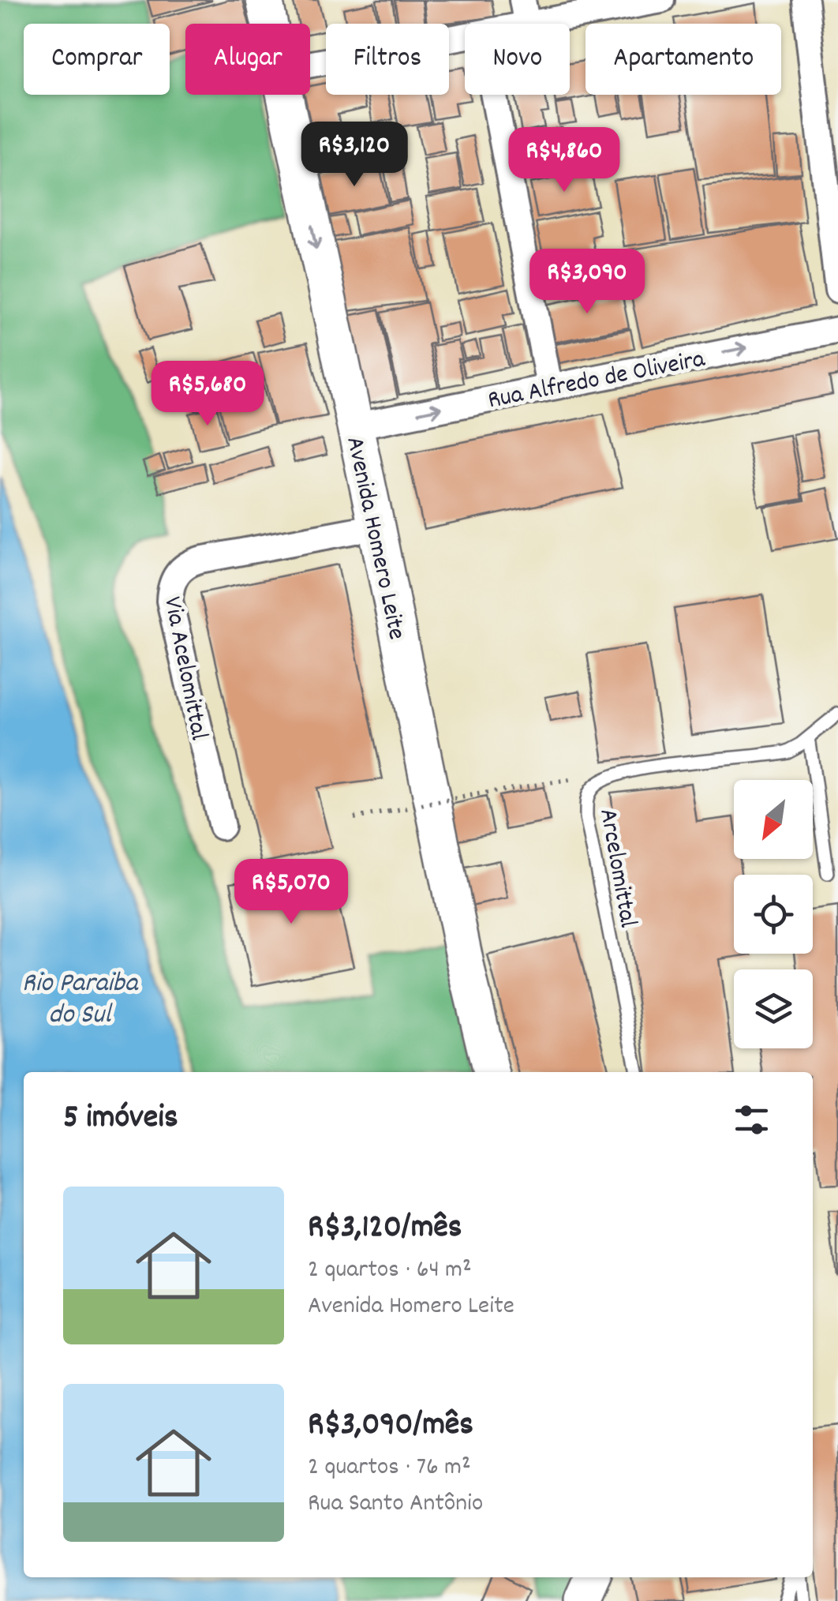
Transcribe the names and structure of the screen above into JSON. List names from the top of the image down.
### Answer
{
  "streets": {
    "street": ["Rua Alfredo de Oliveira", "Avenida Homero Leite", "Via Acelomittal"],
    "lane": ["Arcelomittal"]
  },
  "crossings": [
    ["Rua Alfredo de Oliveira", "Avenida Homero Leite"],
    ["Avenida Homero Leite", "Via Acelomittal"]
  ],
  "one_way": ["Rua Alfredo de Oliveira"],
  "water": ["Rio Paraiba do Sul"],
  "north": "bottom left",
  "page": {
    "chip": [
      "Comprar",
      "Alugar",
      "Filtros",
      "Novo",
      "Apartamento"
    ],
    "price": [
      "R$3,120",
      "R$4,860",
      "R$3,090",
      "R$5,680",
      "R$5,070"
    ],
    "heading": "5 imóveis",
    "list": [
      {
        "name": "R$3,120/mês",
        "note": "2 quartos · 64 m² · Avenida Homero Leite"
      },
      {
        "name": "R$3,090/mês",
        "note": "2 quartos · 76 m² · Rua Santo Antônio"
      }
    ]
  }
}
